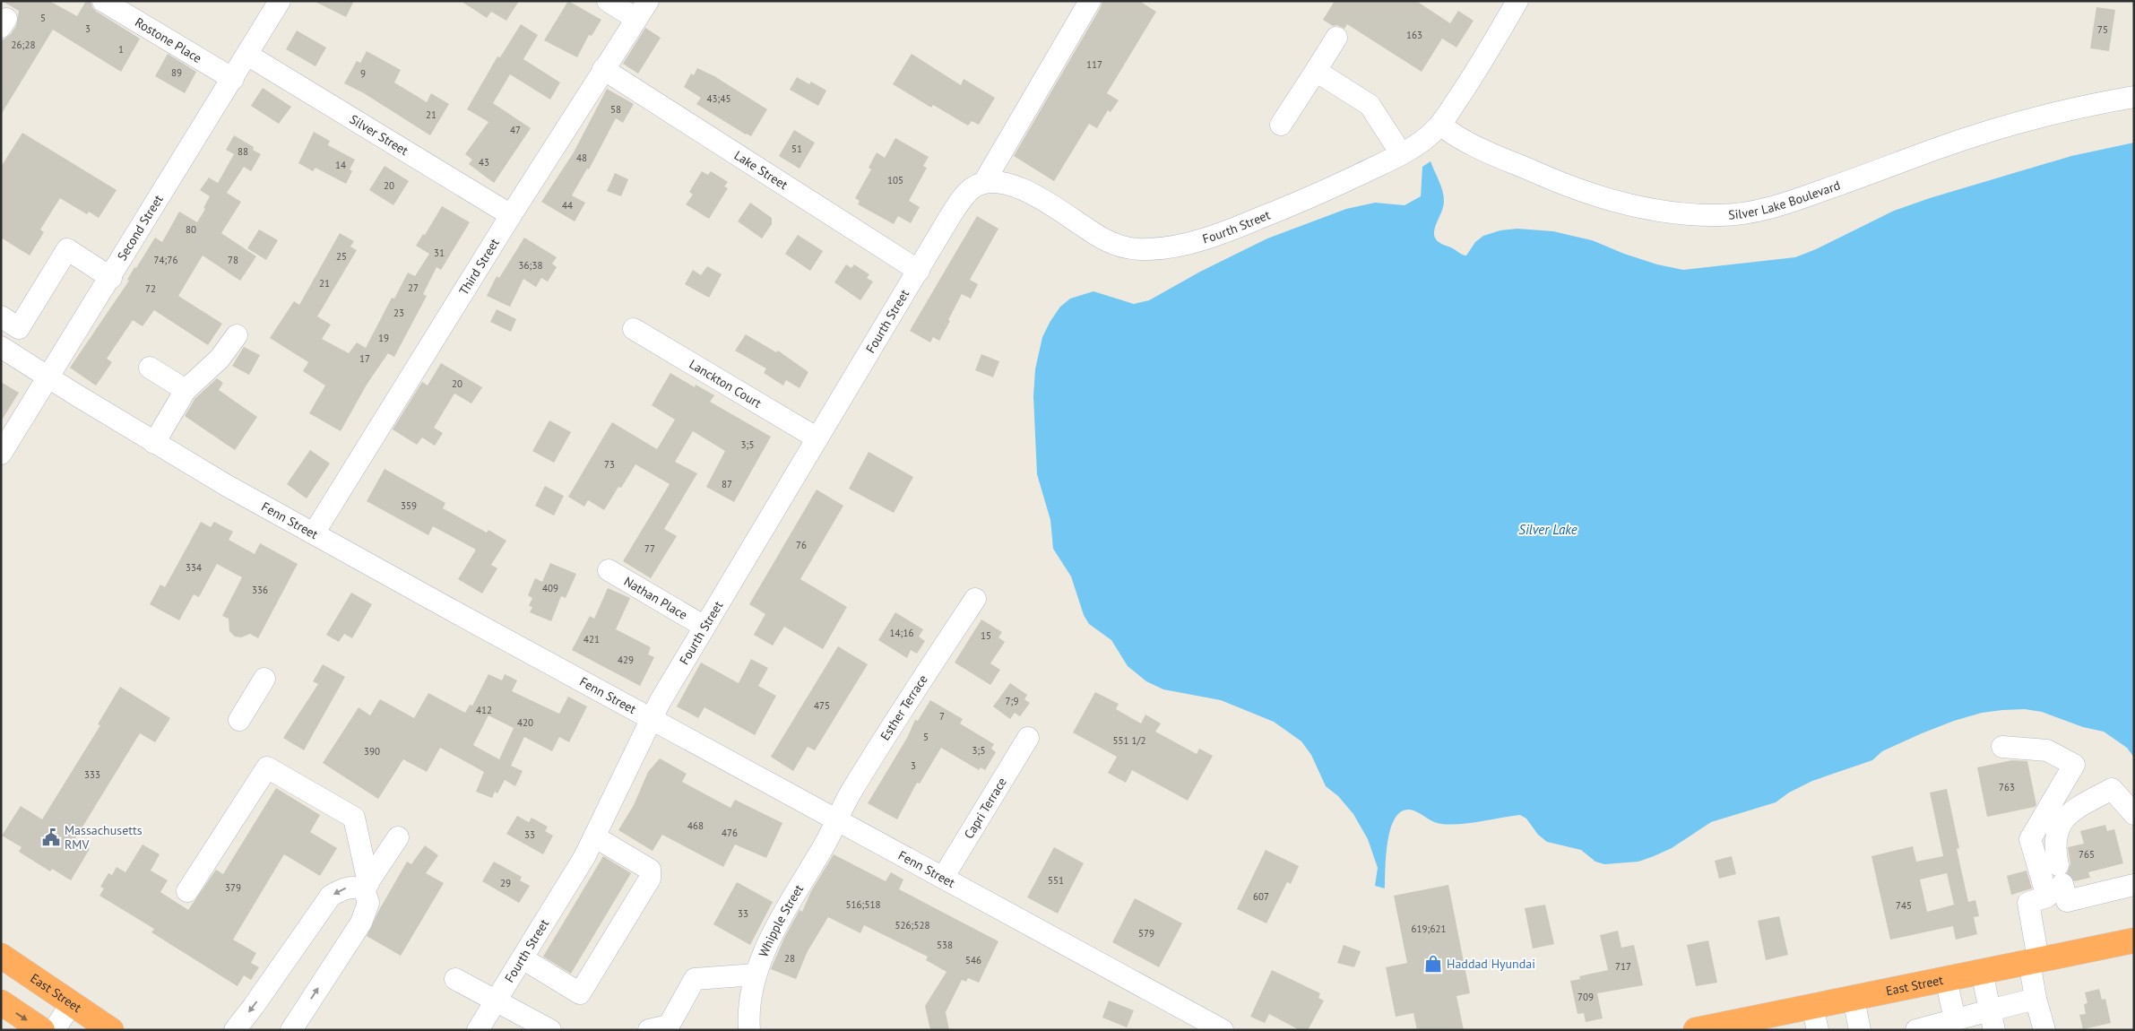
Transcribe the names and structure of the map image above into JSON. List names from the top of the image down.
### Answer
{
  "streets": {
    "highway": ["East Street"],
    "street": [
      "Rostone Place",
      "Silver Street",
      "Lake Street",
      "Silver Lake Boulevard",
      "Fourth Street",
      "Second Street",
      "Third Street",
      "Lanckton Court",
      "Fenn Street",
      "Nathan Place",
      "Esther Terrace",
      "Capri Terrace",
      "Whipple Street"
    ]
  },
  "crossings": [
    ["Rostone Place", "Second Street"],
    ["Silver Street", "Second Street"],
    ["Silver Street", "Third Street"],
    ["Lake Street", "Fourth Street"],
    ["Lake Street", "Third Street"],
    ["Silver Lake Boulevard", "Fourth Street"],
    ["Fourth Street", "Lanckton Court"],
    ["Fourth Street", "Fenn Street"],
    ["Fourth Street", "Nathan Place"],
    ["Second Street", "Fenn Street"],
    ["Third Street", "Fenn Street"],
    ["Fenn Street", "Esther Terrace"],
    ["Fenn Street", "Capri Terrace"],
    ["Fenn Street", "Whipple Street"],
    ["Esther Terrace", "Whipple Street"]
  ],
  "water": ["Silver Lake"],
  "places": {
    "public building": ["Massachusetts RMV"],
    "shop": ["Haddad Hyundai"]
  },
  "house_numbers": [
    "5",
    "3",
    "75",
    "163",
    "26;28",
    "1",
    "117",
    "89",
    "9",
    "43;45",
    "58",
    "21",
    "47",
    "51",
    "88",
    "48",
    "43",
    "14",
    "105",
    "20",
    "44",
    "80",
    "31",
    "25",
    "74;76",
    "78",
    "36;38",
    "21",
    "27",
    "72",
    "23",
    "19",
    "17",
    "20",
    "3;5",
    "73",
    "87",
    "359",
    "76",
    "77",
    "334",
    "409",
    "336",
    "14;16",
    "15",
    "421",
    "429",
    "7;9",
    "475",
    "412",
    "7",
    "420",
    "5",
    "551 1/2",
    "3;5",
    "390",
    "3",
    "333",
    "763",
    "468",
    "476",
    "33",
    "765",
    "551",
    "29",
    "379",
    "607",
    "516;518",
    "745",
    "33",
    "526;528",
    "619;621",
    "579",
    "538",
    "28",
    "546",
    "717",
    "709"
  ]
}
